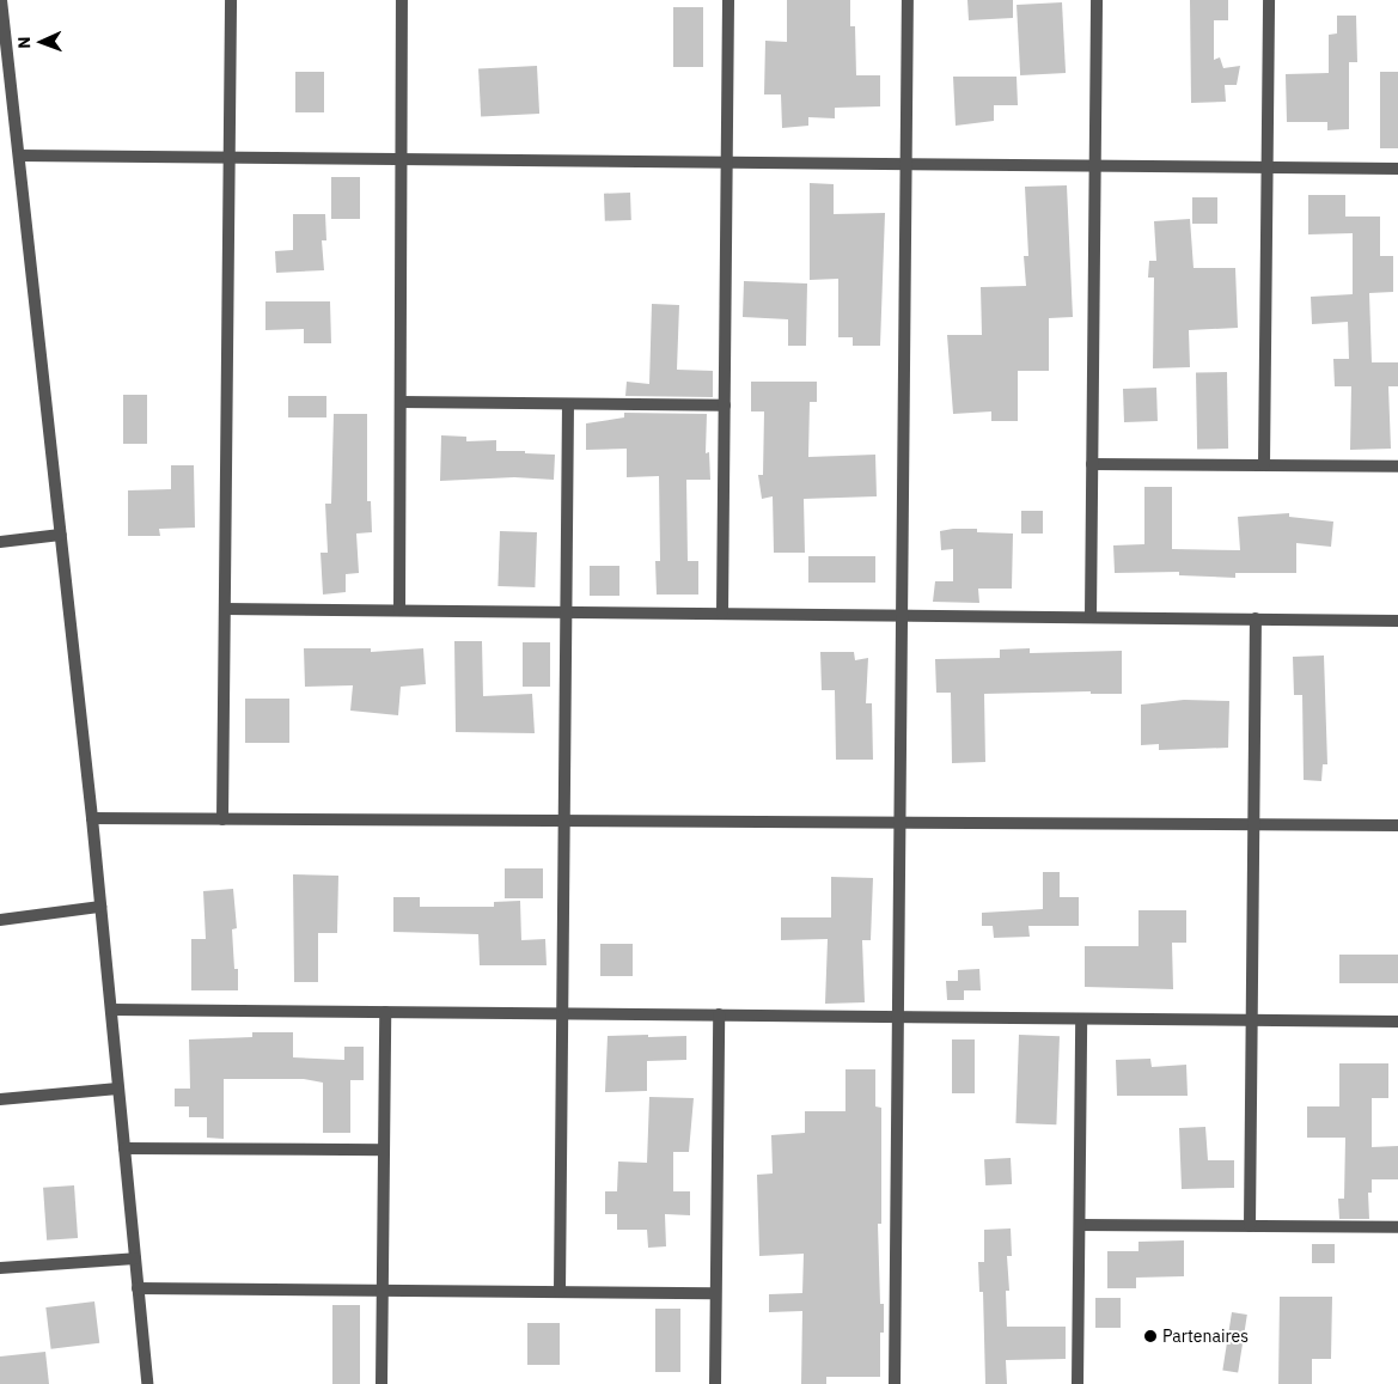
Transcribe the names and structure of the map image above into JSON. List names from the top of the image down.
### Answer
{
  "places": ["Partenaires"],
  "north": "left"
}
